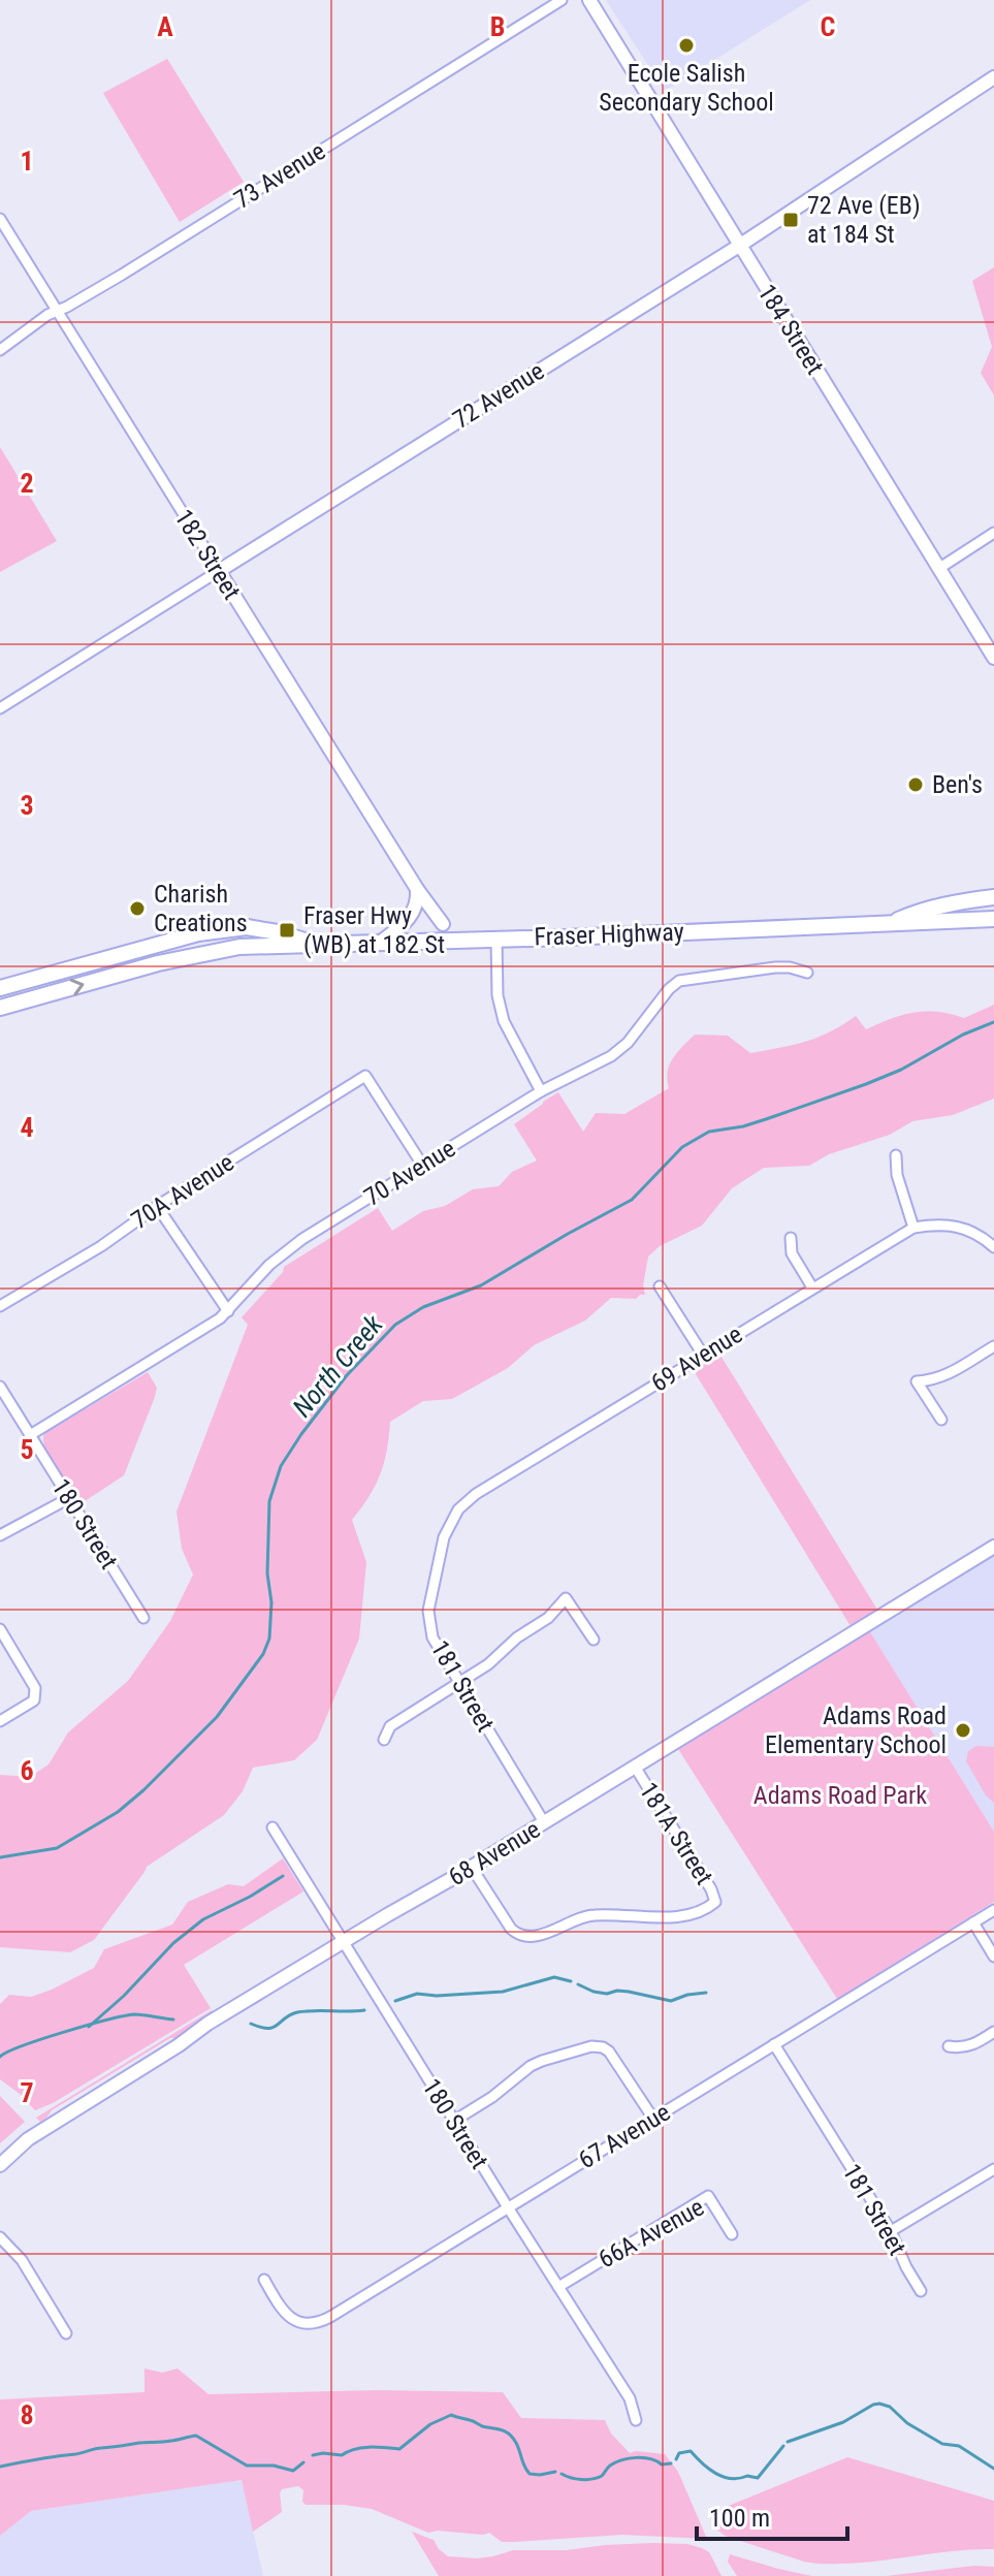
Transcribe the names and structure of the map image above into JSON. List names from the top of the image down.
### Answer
{
  "streets": {
    "main road": ["Fraser Highway"],
    "street": [
      "73 Avenue",
      "184 Street",
      "72 Avenue",
      "182 Street",
      "70 Avenue",
      "70A Avenue",
      "69 Avenue",
      "180 Street",
      "181 Street",
      "181A Street",
      "68 Avenue",
      "67 Avenue",
      "66A Avenue"
    ]
  },
  "crossings": [
    ["73 Avenue", "182 Street"],
    ["184 Street", "72 Avenue"],
    ["72 Avenue", "182 Street"],
    ["70 Avenue", "70A Avenue"],
    ["70 Avenue", "180 Street"],
    ["69 Avenue", "181 Street"],
    ["180 Street", "68 Avenue"],
    ["180 Street", "67 Avenue"],
    ["180 Street", "66A Avenue"],
    ["181 Street", "68 Avenue"],
    ["181 Street", "67 Avenue"],
    ["181A Street", "68 Avenue"]
  ],
  "water": ["North Creek"],
  "parks": ["Adams Road Park"],
  "places": {
    "other": [
      "Ecole Salish Secondary School",
      "Ben's",
      "Charish Creations",
      "Adams Road Elementary School"
    ],
    "transit": ["72 Ave (EB) at 184 St", "Fraser Hwy (WB) at 182 St"]
  },
  "scale_bar": "100 m",
  "grid": {
    "columns": ["A", "B", "C"],
    "rows": [
      "1",
      "2",
      "3",
      "4",
      "5",
      "6",
      "7",
      "8"
    ]
  }
}
